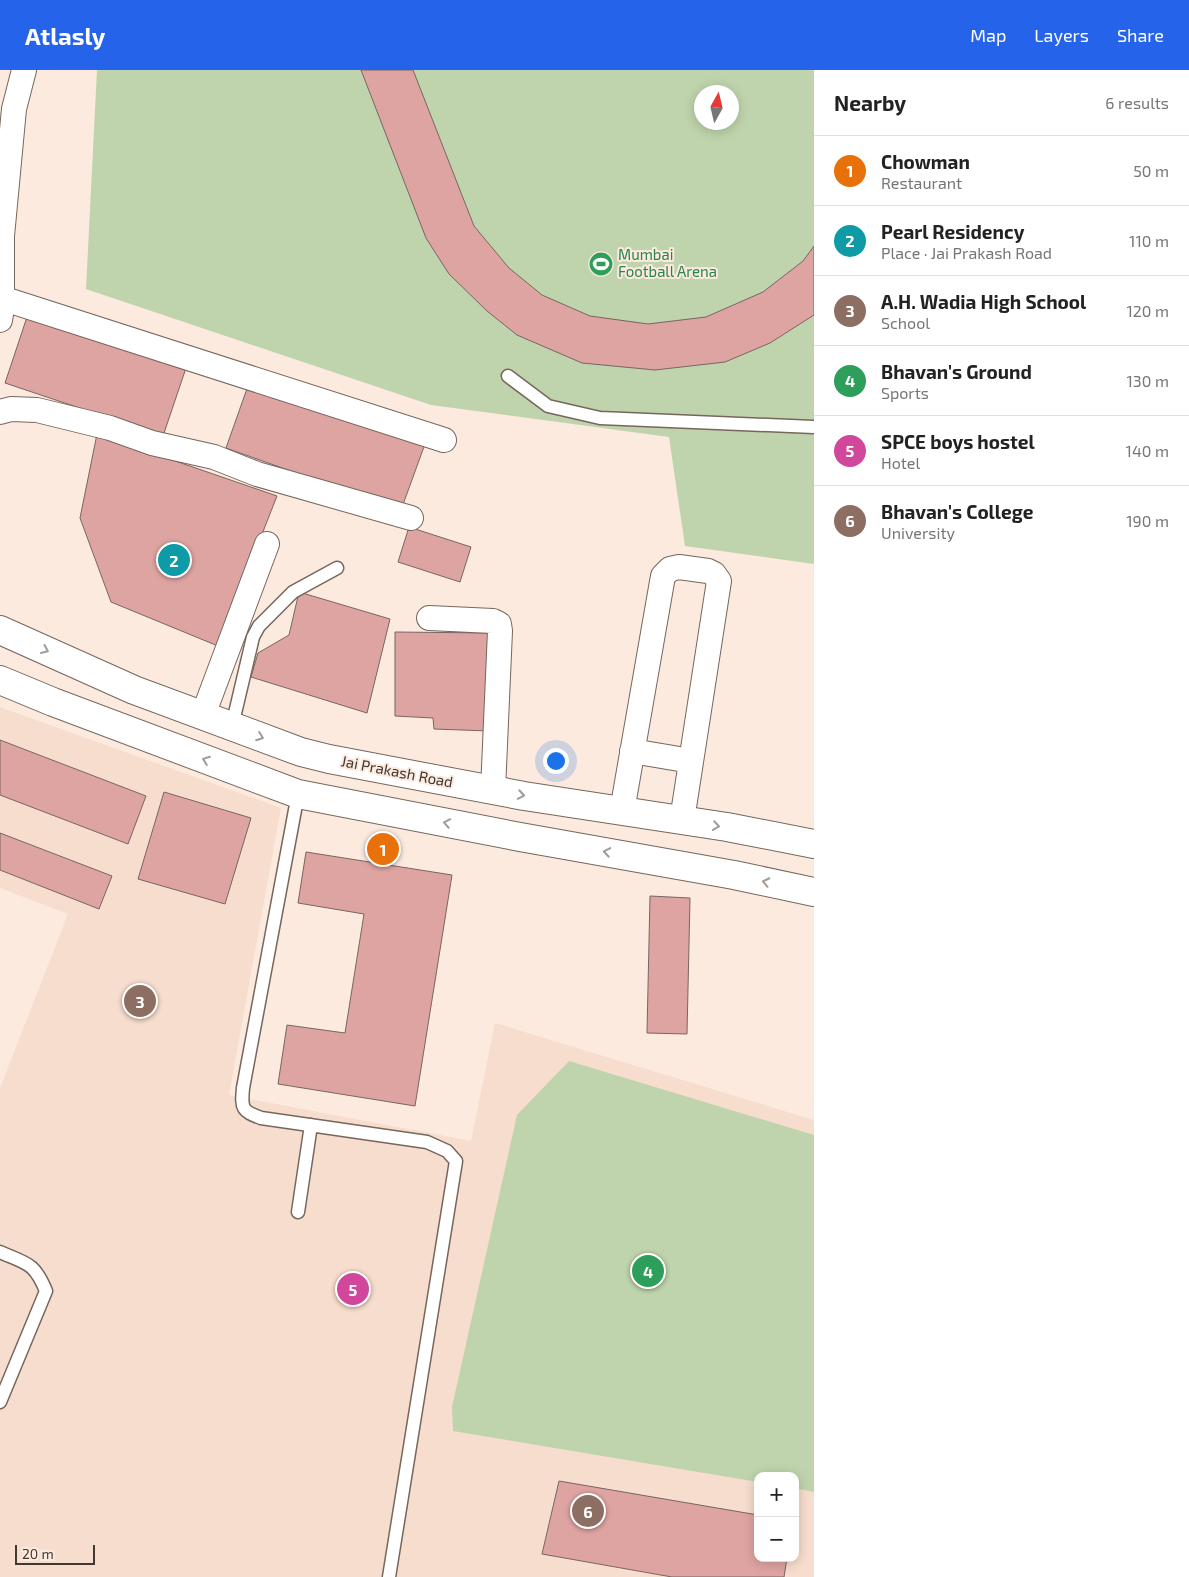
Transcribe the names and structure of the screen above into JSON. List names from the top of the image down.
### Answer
{
  "streets": {
    "main road": ["Jai Prakash Road"]
  },
  "places": {
    "sports": ["Mumbai Football Arena"]
  },
  "scale_bar": "20 m",
  "north": "top",
  "page": {
    "header": "Atlasly",
    "nav": ["Map", "Layers", "Share"],
    "heading": ["Nearby", "6 results"],
    "list": [
      {
        "mark": "1",
        "name": "Chowman",
        "note": "Restaurant",
        "value": "50 m"
      },
      {
        "mark": "2",
        "name": "Pearl Residency",
        "note": "Place · Jai Prakash Road",
        "value": "110 m"
      },
      {
        "mark": "3",
        "name": "A.H. Wadia High School",
        "note": "School",
        "value": "120 m"
      },
      {
        "mark": "4",
        "name": "Bhavan's Ground",
        "note": "Sports",
        "value": "130 m"
      },
      {
        "mark": "5",
        "name": "SPCE boys hostel",
        "note": "Hotel",
        "value": "140 m"
      },
      {
        "mark": "6",
        "name": "Bhavan's College",
        "note": "University",
        "value": "190 m"
      }
    ],
    "pins": [
      "2",
      "1",
      "3",
      "4",
      "5",
      "6"
    ],
    "map_buttons": ["+", "−"],
    "scale": "20 m"
  }
}
